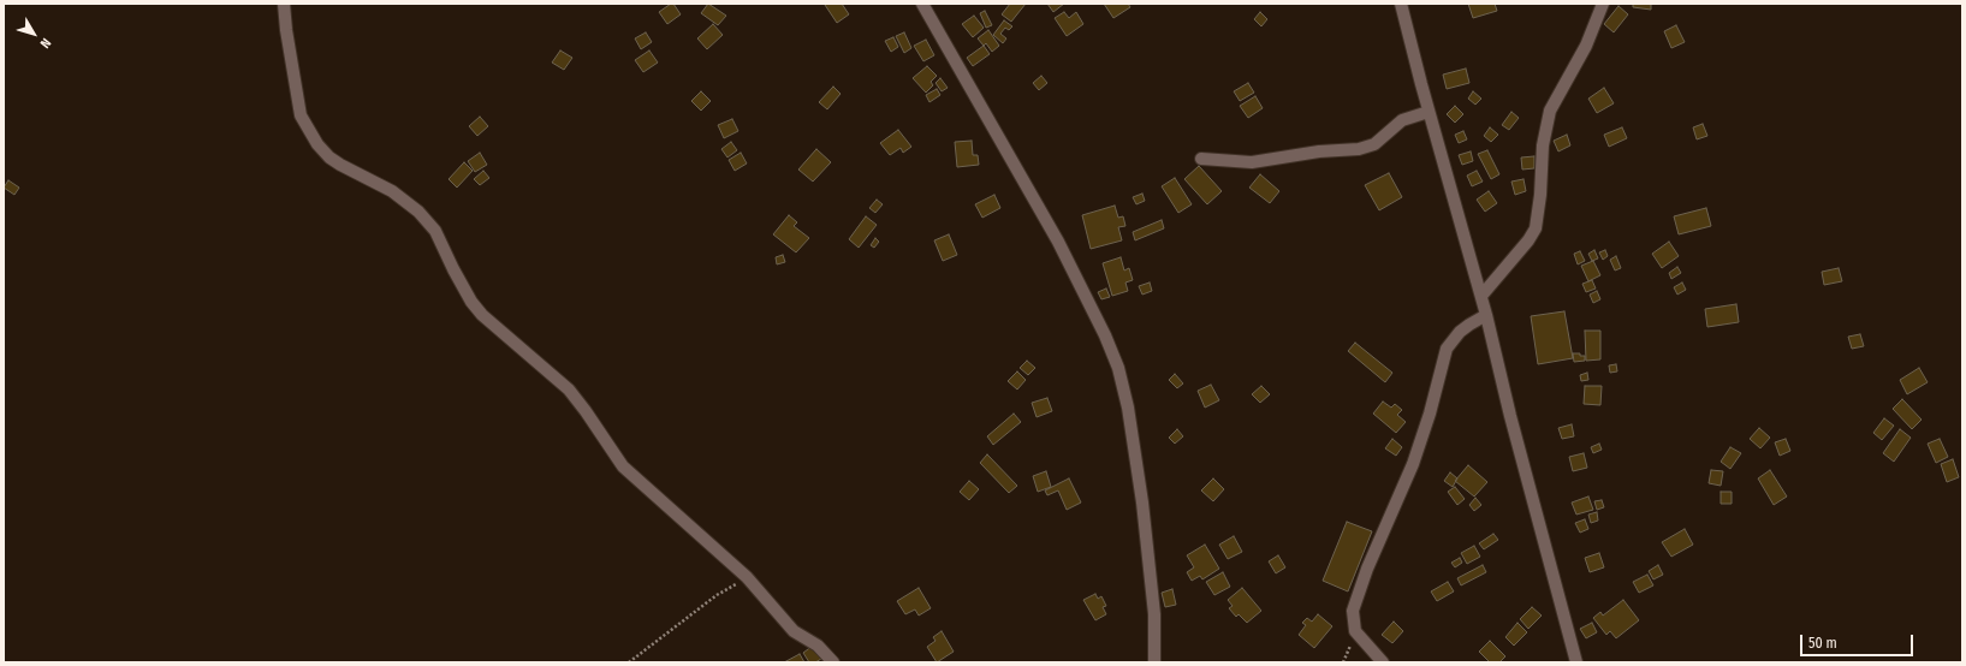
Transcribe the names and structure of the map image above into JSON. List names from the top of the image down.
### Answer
{
  "scale_bar": "50 m",
  "north": "bottom right"
}
